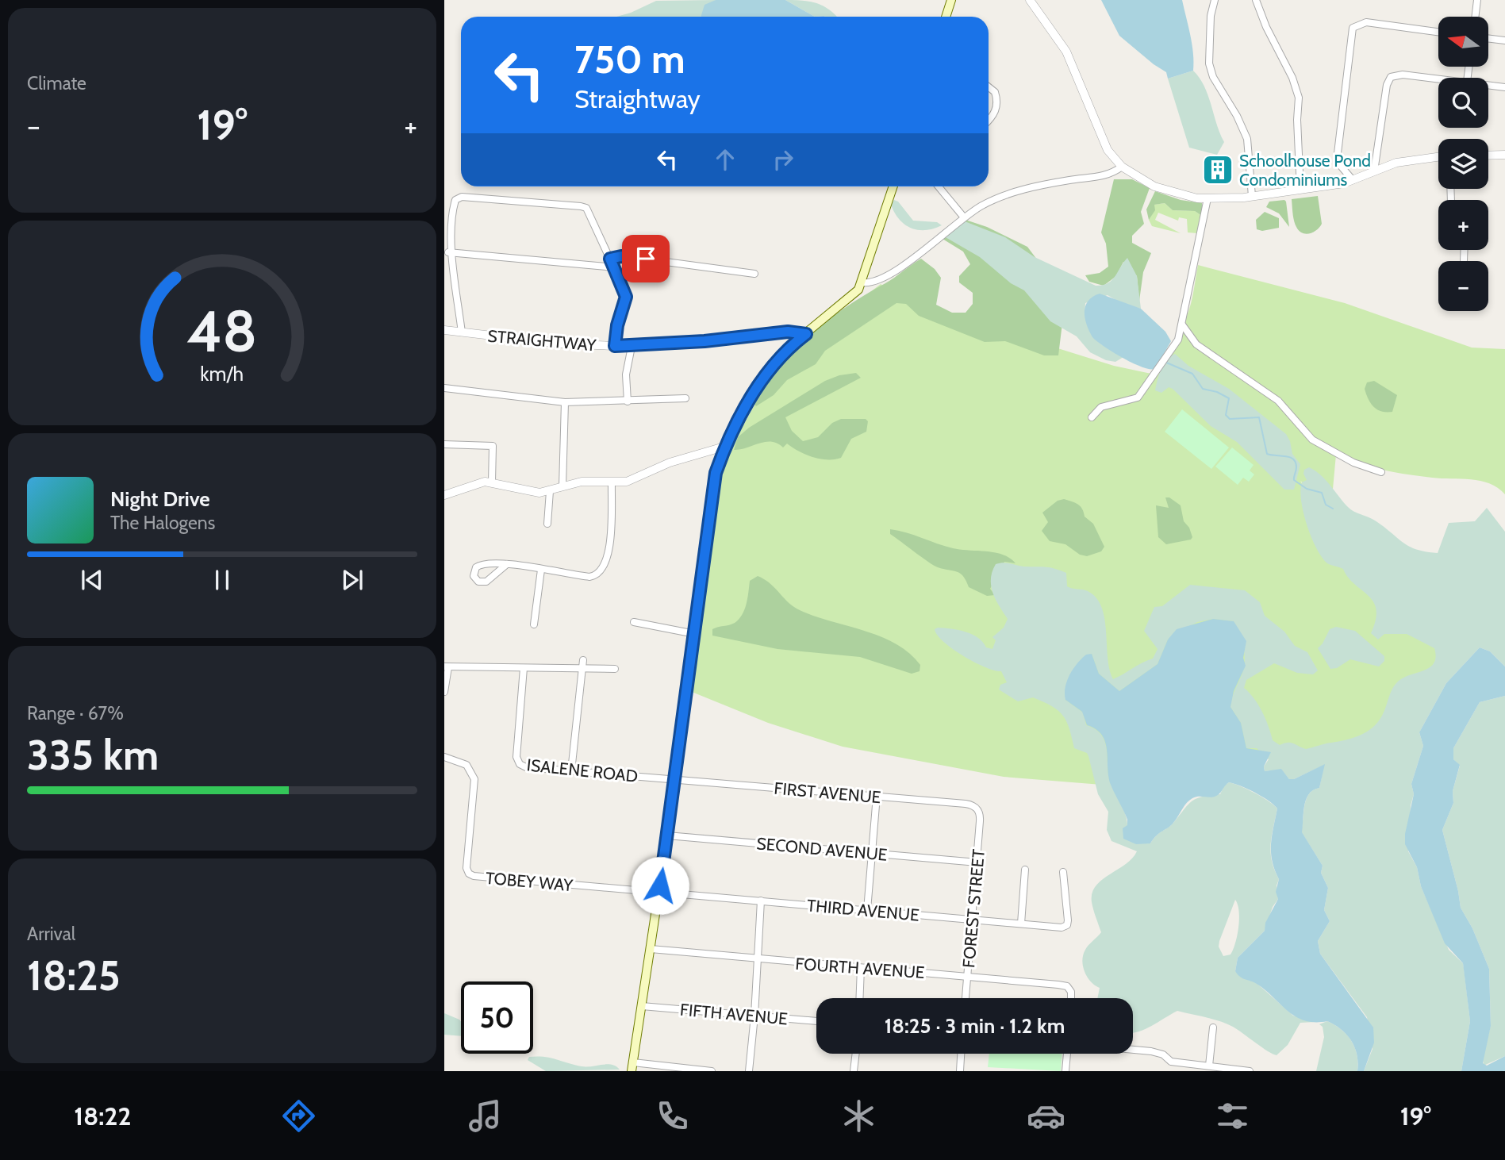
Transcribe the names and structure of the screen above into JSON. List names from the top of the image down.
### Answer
{
  "streets": {
    "street": [
      "STRAIGHTWAY",
      "ISALENE ROAD",
      "FIRST AVENUE",
      "SECOND AVENUE",
      "TOBEY WAY",
      "FOREST STREET",
      "THIRD AVENUE",
      "FOURTH AVENUE",
      "FIFTH AVENUE"
    ]
  },
  "crossings": [
    ["ISALENE ROAD", "FIRST AVENUE"],
    ["FIRST AVENUE", "FOREST STREET"],
    ["SECOND AVENUE", "FOREST STREET"],
    ["TOBEY WAY", "THIRD AVENUE"],
    ["FOREST STREET", "THIRD AVENUE"],
    ["FOREST STREET", "FOURTH AVENUE"]
  ],
  "places": {
    "building": ["Schoolhouse Pond Condominiums"]
  },
  "north": "left",
  "page": {
    "tile": [
      "Climate",
      ["Range · 67%", "335 km"],
      ["Arrival", "18:25"]
    ],
    "map_buttons": ["+", "−"],
    "turn": ["750 m", "Straightway"],
    "heat": ["−", "19°", "+"],
    "song": ["Night Drive", "The Halogens"],
    "limit": "50",
    "trip": "18:25 · 3 min · 1.2 km",
    "tabs": ["18:22", "19°"],
    "gauge": ["48", "km/h"]
  }
}
